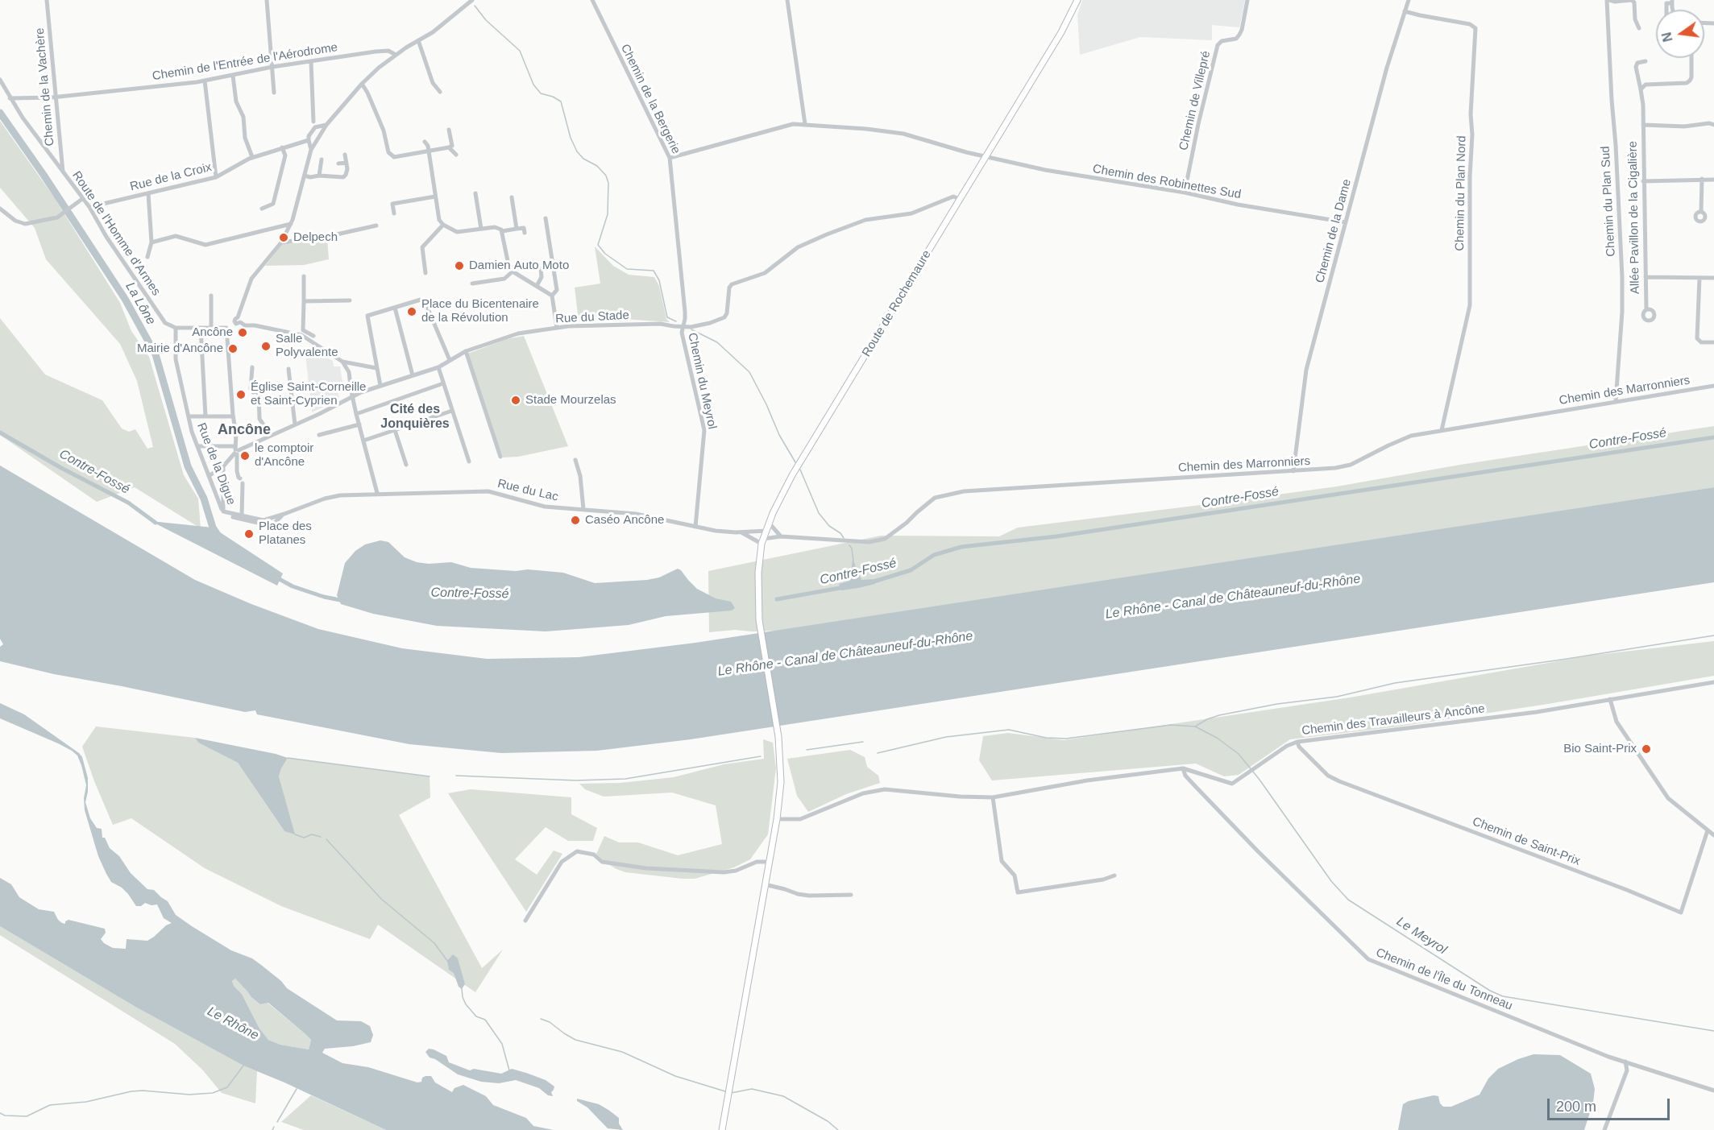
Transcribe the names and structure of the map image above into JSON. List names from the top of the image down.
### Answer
{
  "streets": {
    "main road": ["Route de Rochemaure"],
    "street": [
      "Chemin de l'Entrée de l'Aérodrome",
      "Chemin de la Vachère",
      "Chemin de la Bergerie",
      "Chemin de Villepré",
      "Rue de la Croix",
      "Chemin des Robinettes Sud",
      "Chemin du Plan Nord",
      "Chemin du Plan Sud",
      "Allée Pavillon de la Cigalière",
      "Chemin de la Dame",
      "Route de l'Homme d'Armes",
      "Rue du Stade",
      "Chemin du Meyrol",
      "Chemin des Marronniers",
      "Rue de la Digue",
      "Rue du Lac",
      "Chemin des Travailleurs à Ancône",
      "Chemin de Saint-Prix",
      "Chemin de l'Île du Tonneau"
    ]
  },
  "crossings": [
    ["Chemin de l'Entrée de l'Aérodrome", "Chemin de la Vachère"],
    ["Chemin de l'Entrée de l'Aérodrome", "Route de l'Homme d'Armes"],
    ["Chemin de la Vachère", "Route de l'Homme d'Armes"],
    ["Chemin de la Bergerie", "Chemin des Robinettes Sud"],
    ["Chemin de la Bergerie", "Rue du Stade"],
    ["Chemin de la Bergerie", "Chemin du Meyrol"],
    ["Chemin de Villepré", "Chemin des Robinettes Sud"],
    ["Rue de la Croix", "Route de l'Homme d'Armes"],
    ["Chemin des Robinettes Sud", "Chemin de la Dame"],
    ["Chemin des Robinettes Sud", "Route de Rochemaure"],
    ["Chemin du Plan Nord", "Chemin de la Dame"],
    ["Chemin du Plan Nord", "Chemin des Marronniers"],
    ["Chemin du Plan Sud", "Chemin des Marronniers"],
    ["Chemin de la Dame", "Chemin des Marronniers"],
    ["Route de l'Homme d'Armes", "Rue de la Digue"],
    ["Route de Rochemaure", "Rue du Stade"],
    ["Route de Rochemaure", "Chemin des Marronniers"],
    ["Route de Rochemaure", "Rue du Lac"],
    ["Route de Rochemaure", "Chemin des Travailleurs à Ancône"],
    ["Rue du Stade", "Chemin du Meyrol"],
    ["Rue du Stade", "Rue de la Digue"],
    ["Chemin du Meyrol", "Rue du Lac"],
    ["Rue de la Digue", "Rue du Lac"],
    ["Chemin des Travailleurs à Ancône", "Chemin de Saint-Prix"],
    ["Chemin des Travailleurs à Ancône", "Chemin de l'Île du Tonneau"]
  ],
  "districts": ["Cité des Jonquières", "Ancône"],
  "water": [
    "La Lône",
    "Contre-Fossé",
    "Le Rhône - Canal de Châteauneuf-du-Rhône",
    "Le Meyrol",
    "Le Rhône"
  ],
  "places": [
    "Delpech",
    "Damien Auto Moto",
    "Place du Bicentenaire de la Révolution",
    "Ancône",
    "Salle Polyvalente",
    "Mairie d'Ancône",
    "Église Saint-Corneille et Saint-Cyprien",
    "Stade Mourzelas",
    "le comptoir d'Ancône",
    "Caséo Ancône",
    "Place des Platanes",
    "Bio Saint-Prix"
  ],
  "scale_bar": "200 m",
  "north": "left"
}
